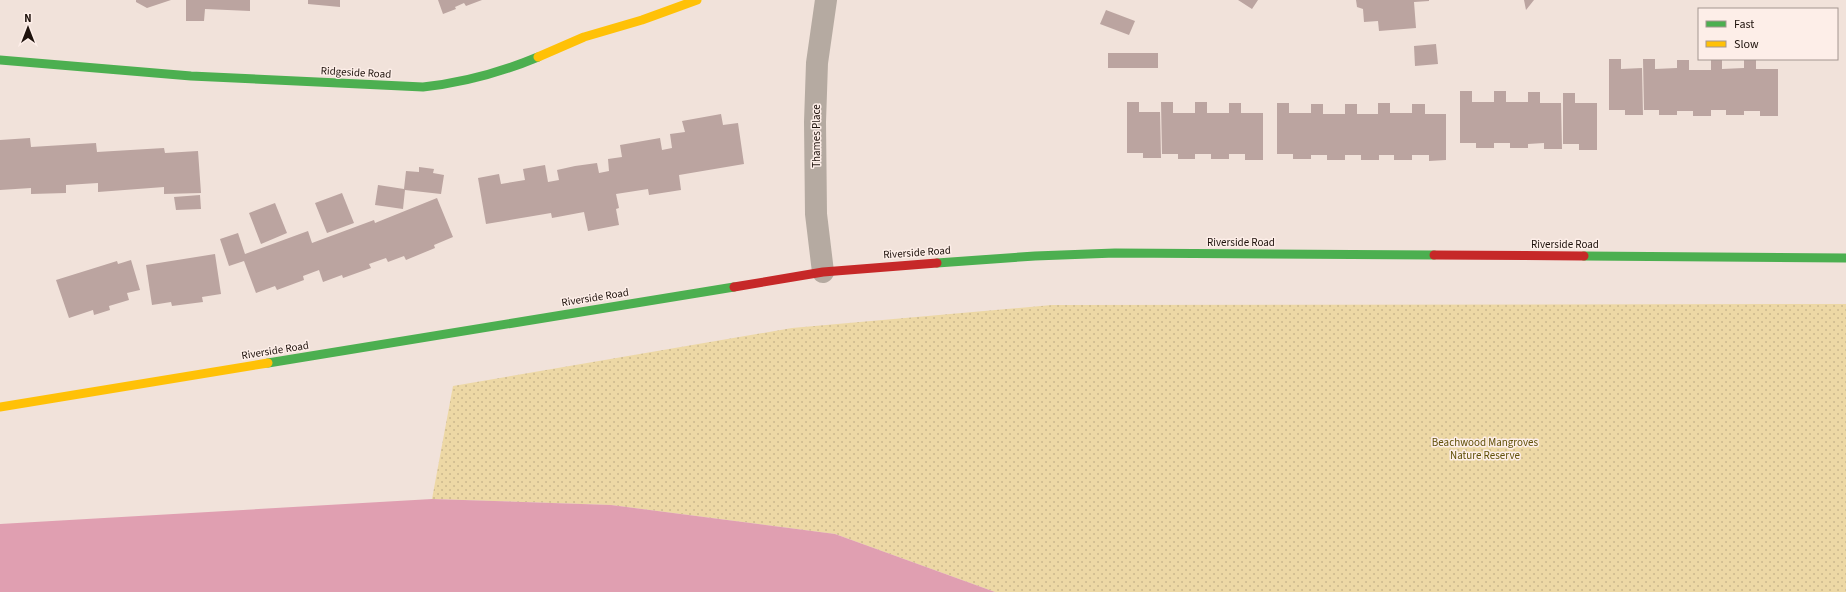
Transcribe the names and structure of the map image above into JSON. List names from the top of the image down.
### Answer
{
  "streets": {
    "main road": ["Ridgeside Road", "Riverside Road"],
    "street": ["Thames Place"]
  },
  "crossings": [
    ["Thames Place", "Riverside Road"]
  ],
  "parks": ["Beachwood Mangroves Nature Reserve"],
  "legend": ["Fast", "Slow"],
  "north": "top"
}
